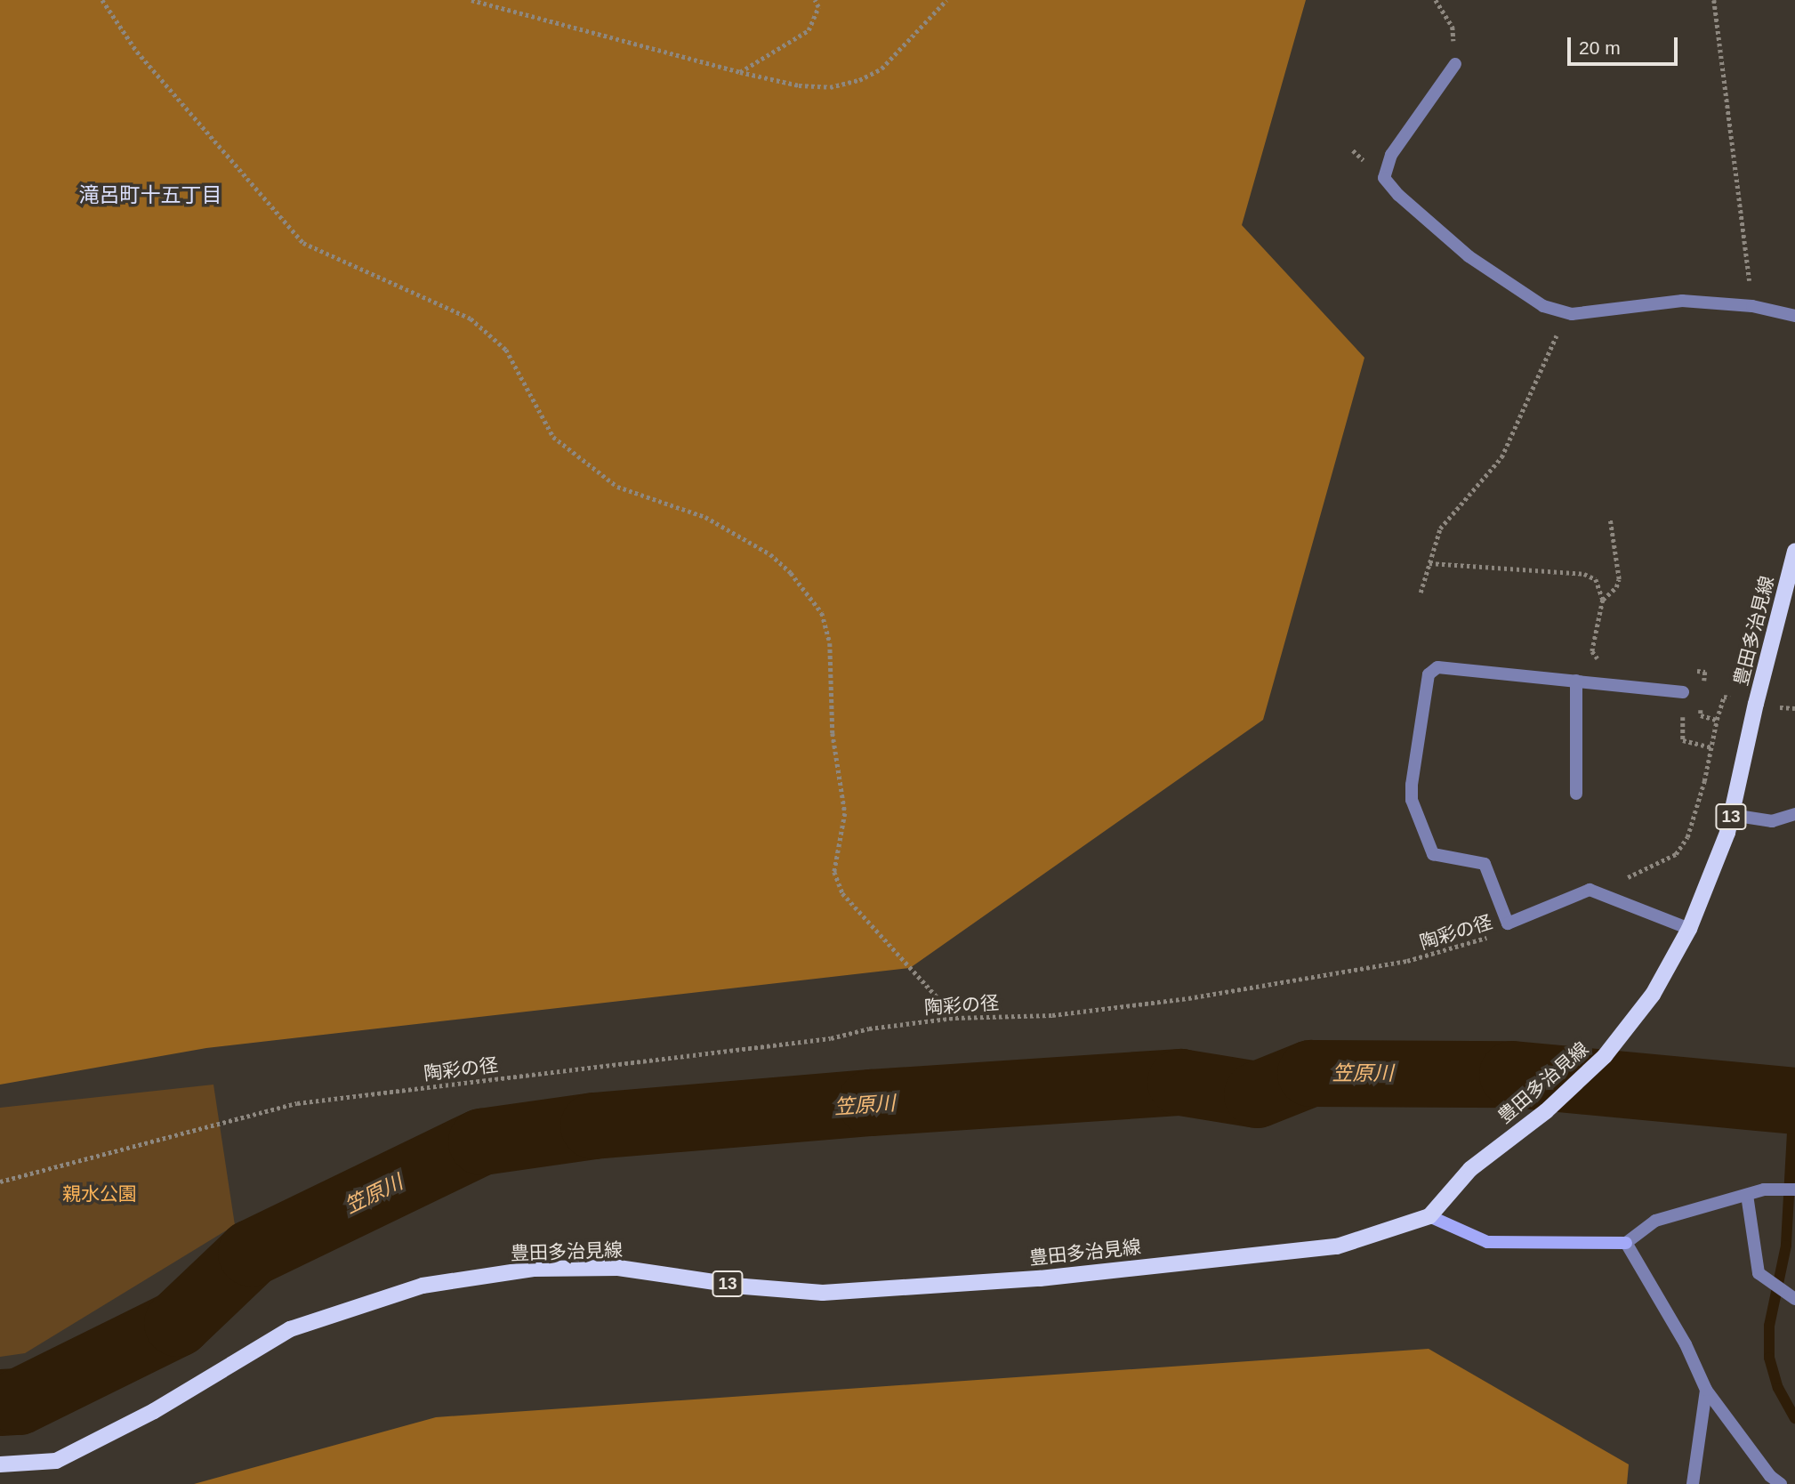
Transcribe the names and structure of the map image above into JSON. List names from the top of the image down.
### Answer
{
  "streets": {
    "main road": ["豊田多治見線", "13"],
    "path": ["陶彩の径"]
  },
  "districts": ["滝呂町十五丁目"],
  "water": ["笠原川"],
  "parks": ["親水公園"],
  "scale_bar": "20 m"
}
